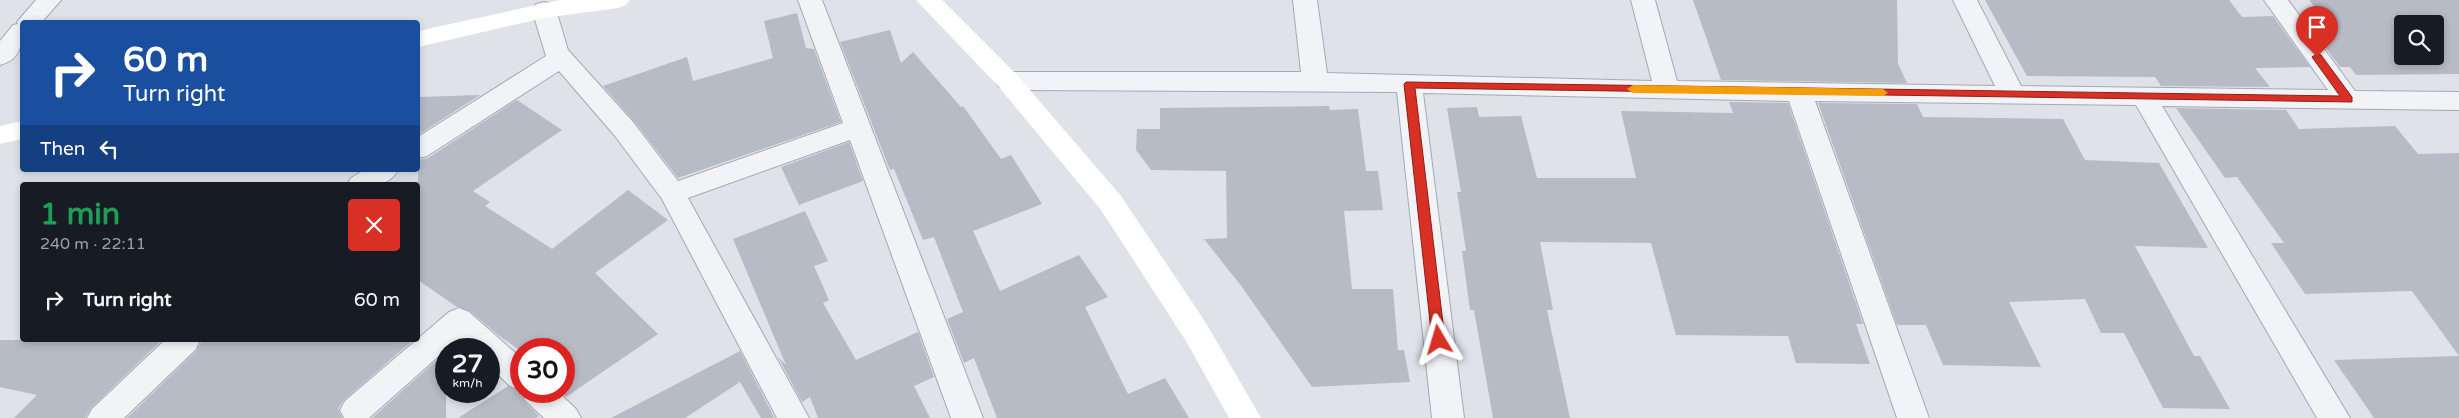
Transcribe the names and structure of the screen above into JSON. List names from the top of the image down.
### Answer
{
  "page": {
    "turn": ["60 m", "Turn right"],
    "then": "Then",
    "heading": ["1 min", "240 m · 22:11"],
    "list": [
      {
        "name": "Turn right",
        "value": "60 m"
      }
    ],
    "speed": "27 km/h",
    "limit": "30"
  }
}
